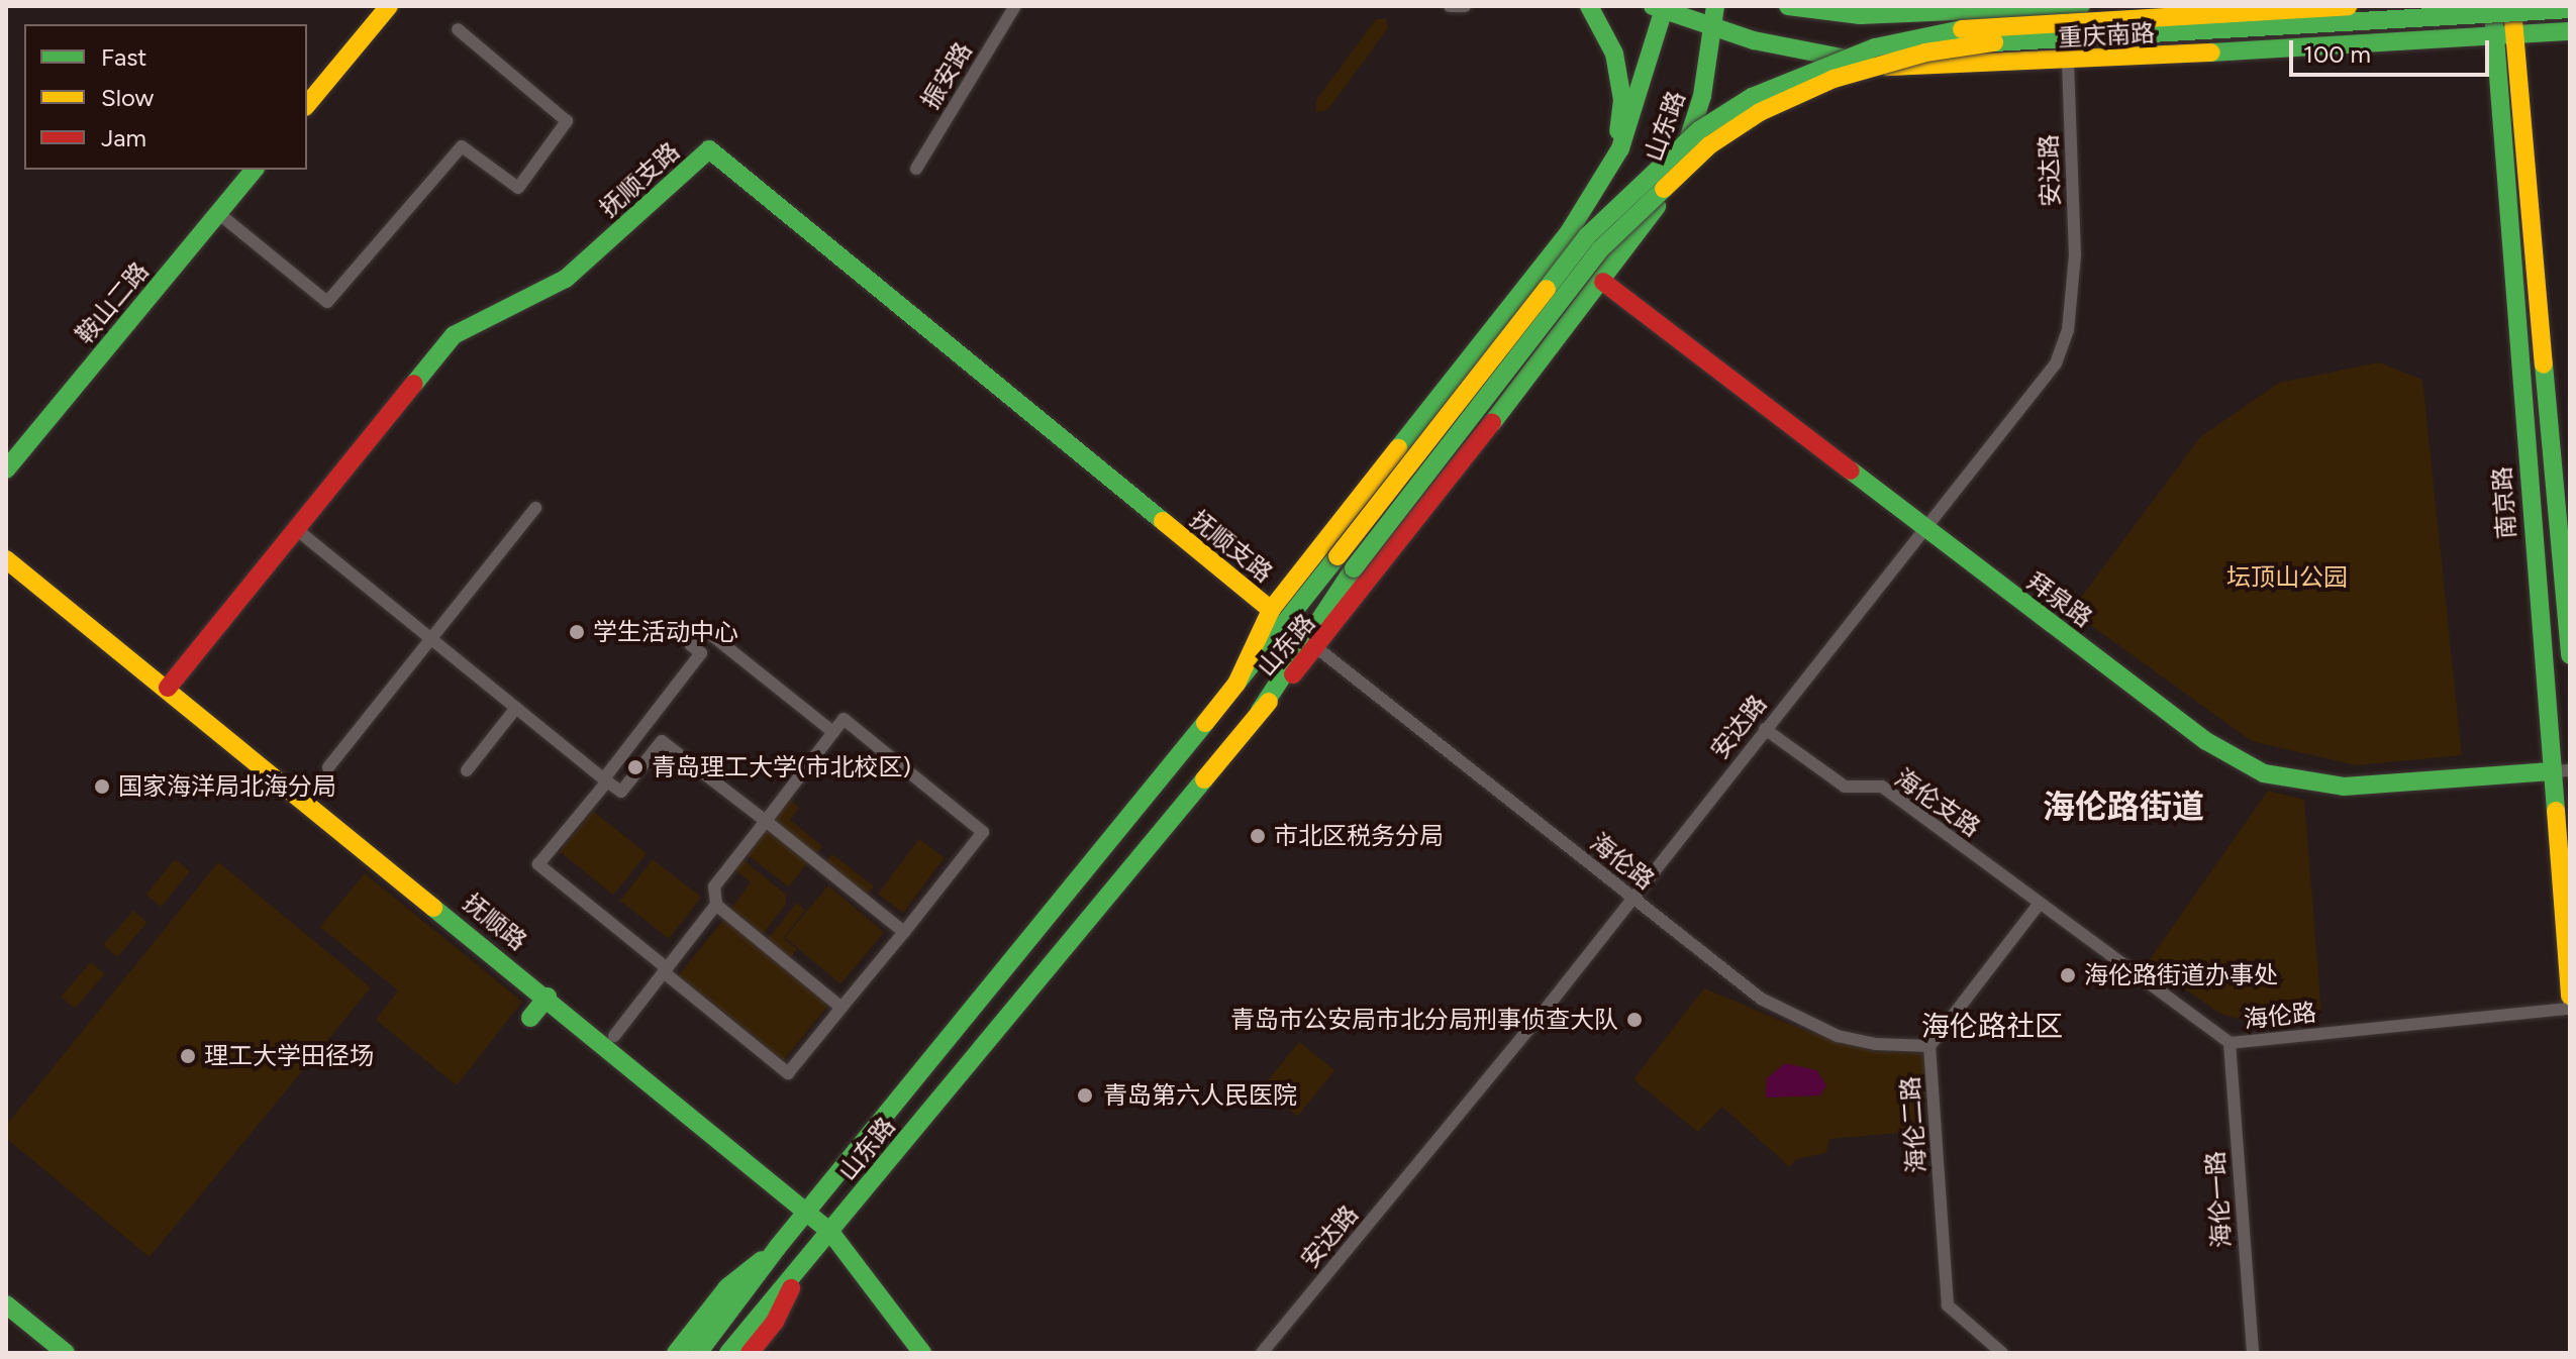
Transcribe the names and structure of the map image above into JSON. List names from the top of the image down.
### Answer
{
  "streets": {
    "main road": [
      "重庆南路",
      "山东路",
      "抚顺支路",
      "鞍山二路",
      "南京路",
      "拜泉路",
      "抚顺路"
    ],
    "street": [
      "振安路",
      "安达路",
      "海伦支路",
      "海伦路",
      "海伦二路",
      "海伦一路"
    ]
  },
  "crossings": [
    ["重庆南路", "山东路"],
    ["重庆南路", "安达路"],
    ["重庆南路", "南京路"],
    ["山东路", "抚顺支路"],
    ["山东路", "拜泉路"],
    ["山东路", "海伦路"],
    ["山东路", "抚顺路"],
    ["安达路", "拜泉路"],
    ["安达路", "海伦支路"],
    ["安达路", "海伦路"],
    ["抚顺支路", "抚顺路"],
    ["南京路", "拜泉路"],
    ["海伦支路", "海伦路"],
    ["海伦支路", "海伦二路"],
    ["海伦路", "海伦二路"],
    ["海伦路", "海伦一路"]
  ],
  "districts": ["海伦路街道", "海伦路社区"],
  "parks": ["坛顶山公园"],
  "places": [
    "学生活动中心",
    "青岛理工大学(市北校区)",
    "国家海洋局北海分局",
    "市北区税务分局",
    "海伦路街道办事处",
    "青岛市公安局市北分局刑事侦查大队",
    "理工大学田径场",
    "青岛第六人民医院"
  ],
  "legend": ["Fast", "Slow", "Jam"],
  "scale_bar": "100 m"
}
